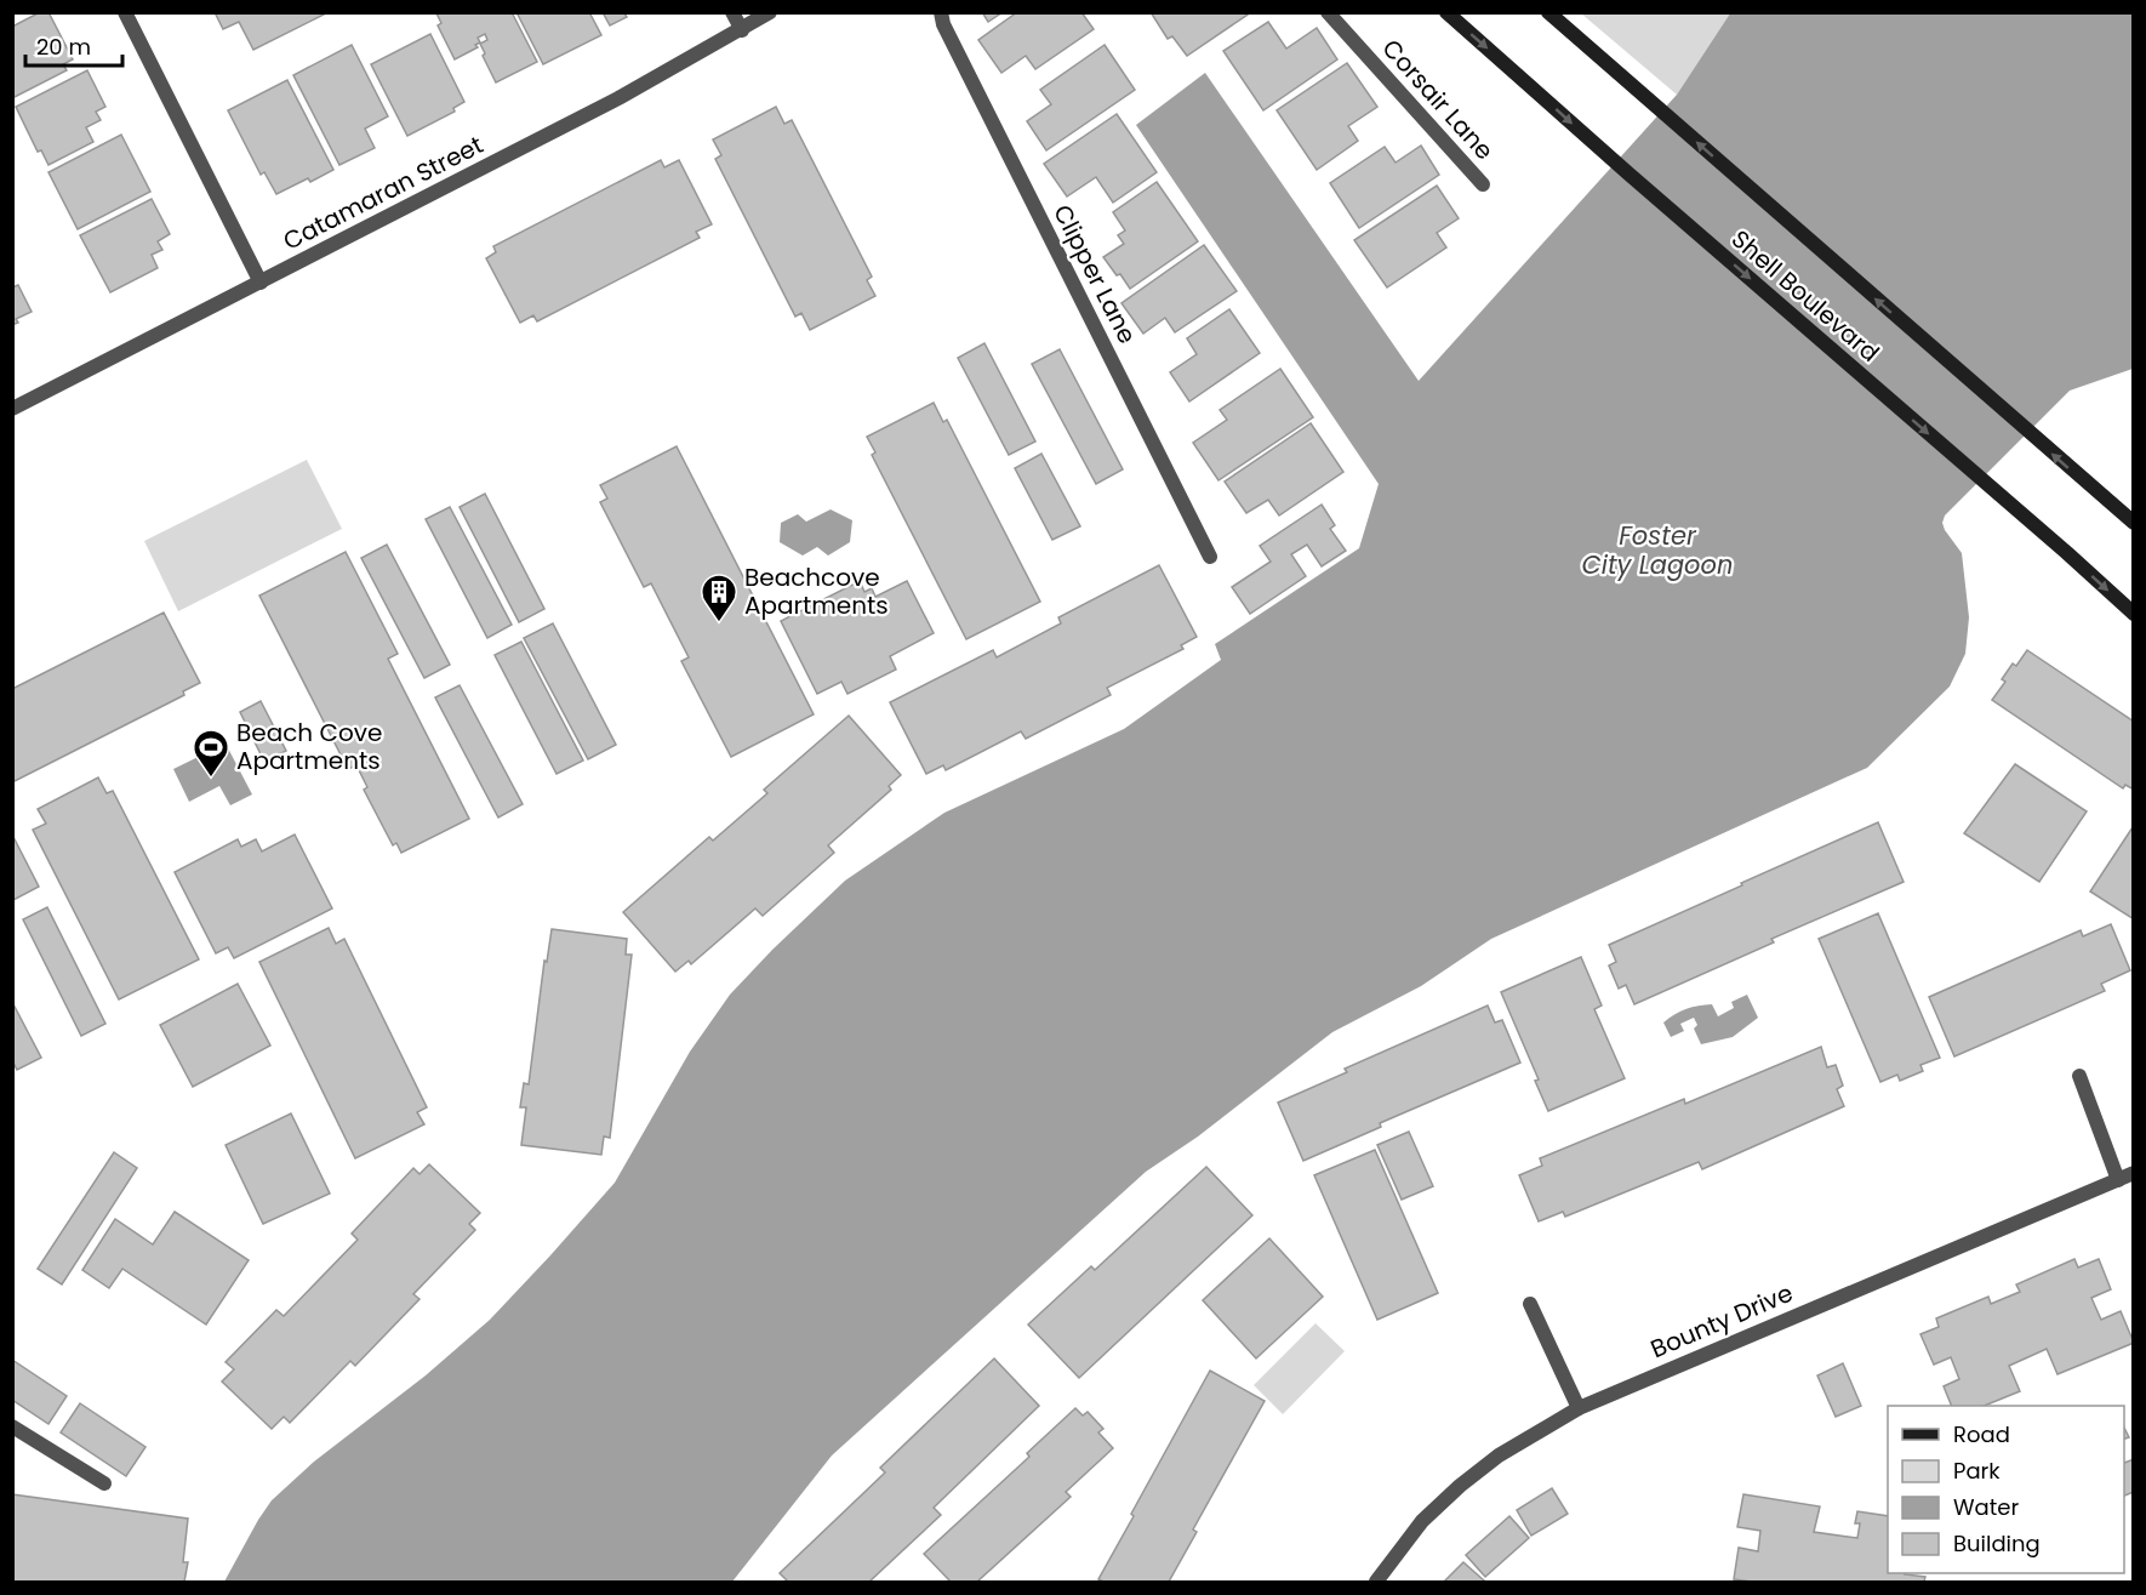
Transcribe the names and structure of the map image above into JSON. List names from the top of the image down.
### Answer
{
  "streets": {
    "main road": ["Shell Boulevard"],
    "street": [
      "Corsair Lane",
      "Catamaran Street",
      "Clipper Lane",
      "Bounty Drive"
    ]
  },
  "water": ["Foster City Lagoon"],
  "places": {
    "building": ["Beachcove Apartments"],
    "sports": ["Beach Cove Apartments"]
  },
  "legend": [
    "Road",
    "Park",
    "Water",
    "Building"
  ],
  "scale_bar": "20 m"
}
